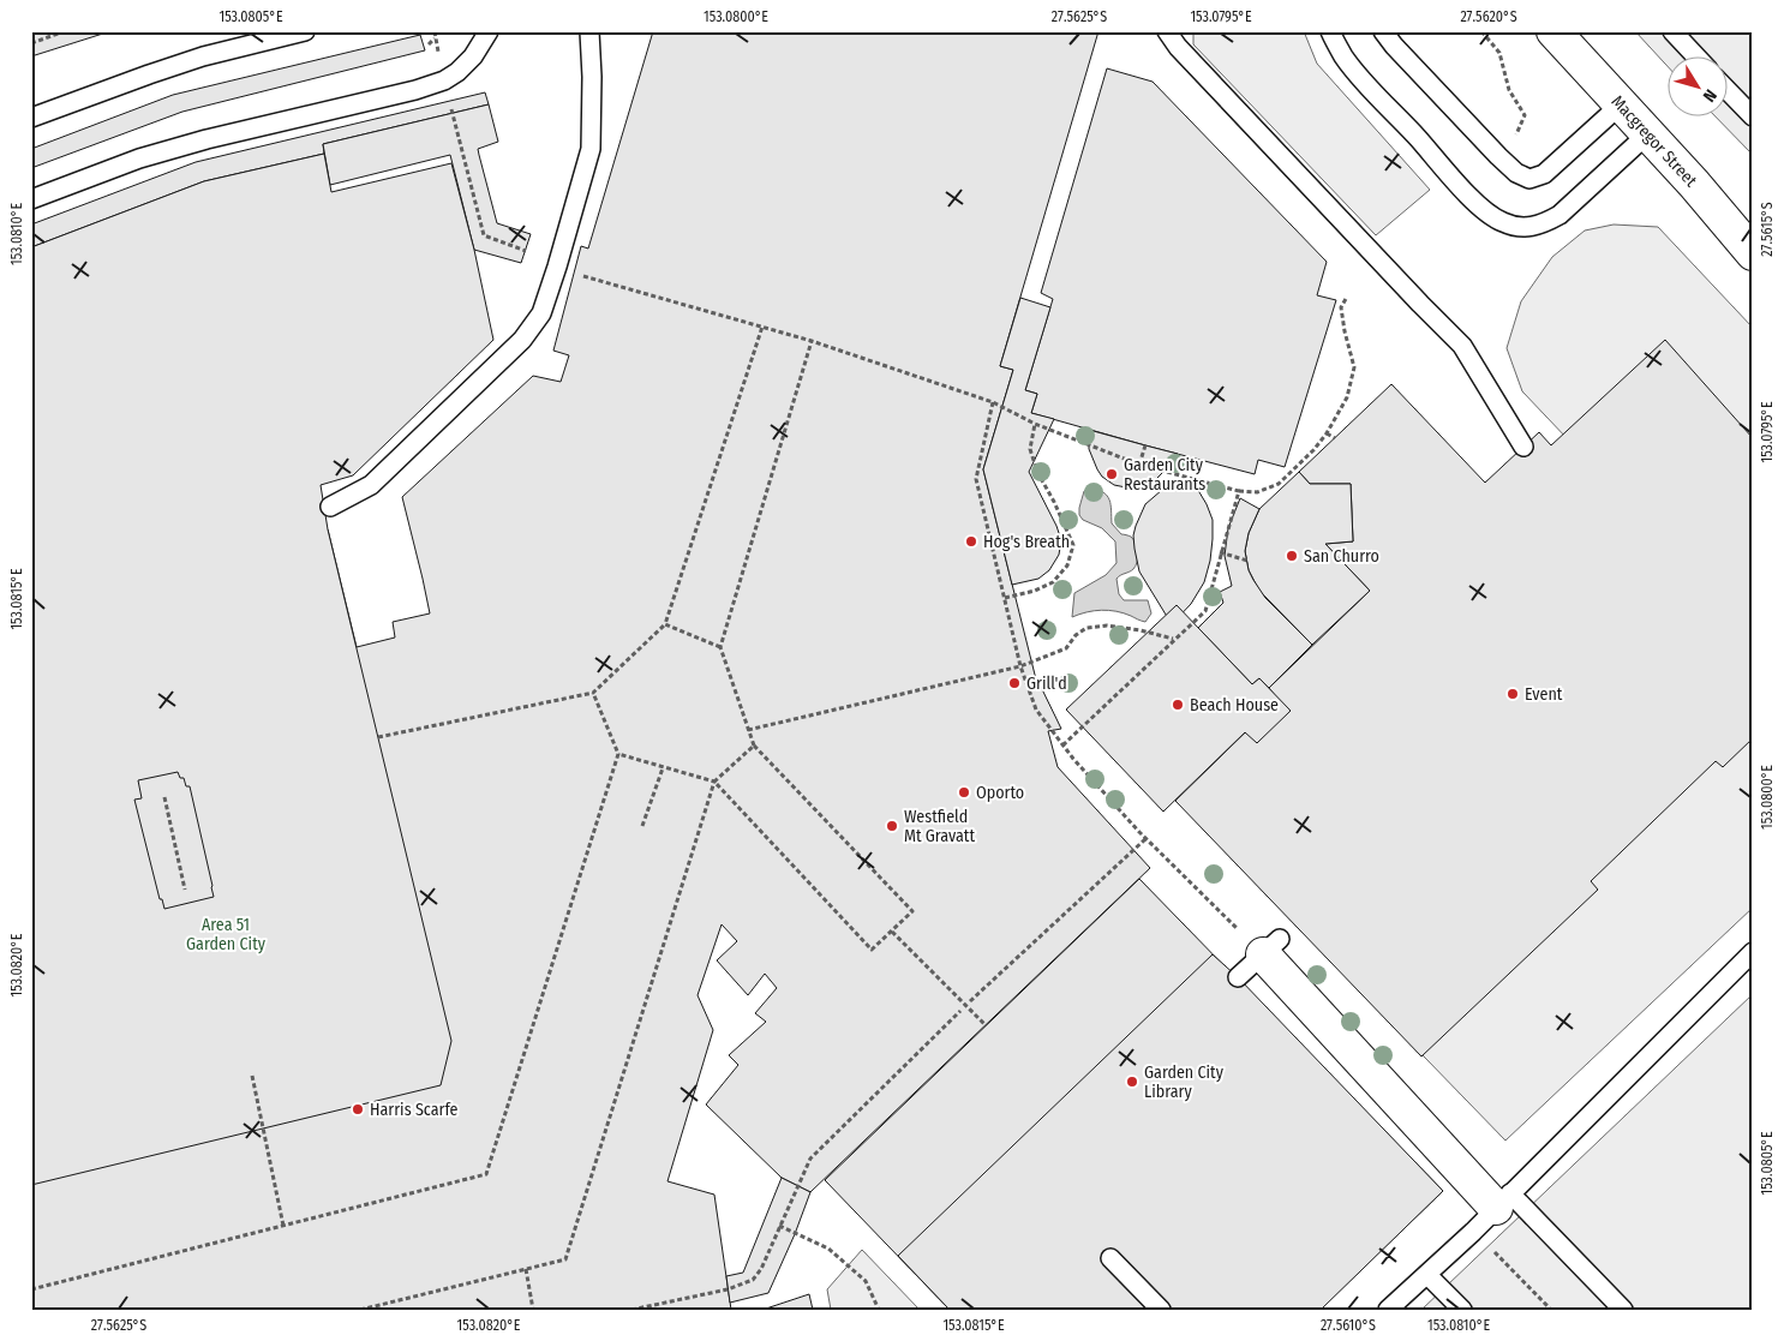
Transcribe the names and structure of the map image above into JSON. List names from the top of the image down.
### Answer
{
  "streets": {
    "street": ["Macgregor Street"]
  },
  "parks": ["Area 51 Garden City"],
  "places": [
    "Garden City Restaurants",
    "Hog's Breath",
    "San Churro",
    "Grill'd",
    "Event",
    "Beach House",
    "Oporto",
    "Westfield Mt Gravatt",
    "Garden City Library",
    "Harris Scarfe"
  ],
  "north": "bottom right",
  "coordinates": [
    "153.0805°E",
    "153.0800°E",
    "27.5625°S",
    "153.0795°E",
    "27.5620°S",
    "27.5615°S",
    "153.0810°E",
    "153.0815°E",
    "153.0820°E",
    "27.5610°S"
  ]
}
